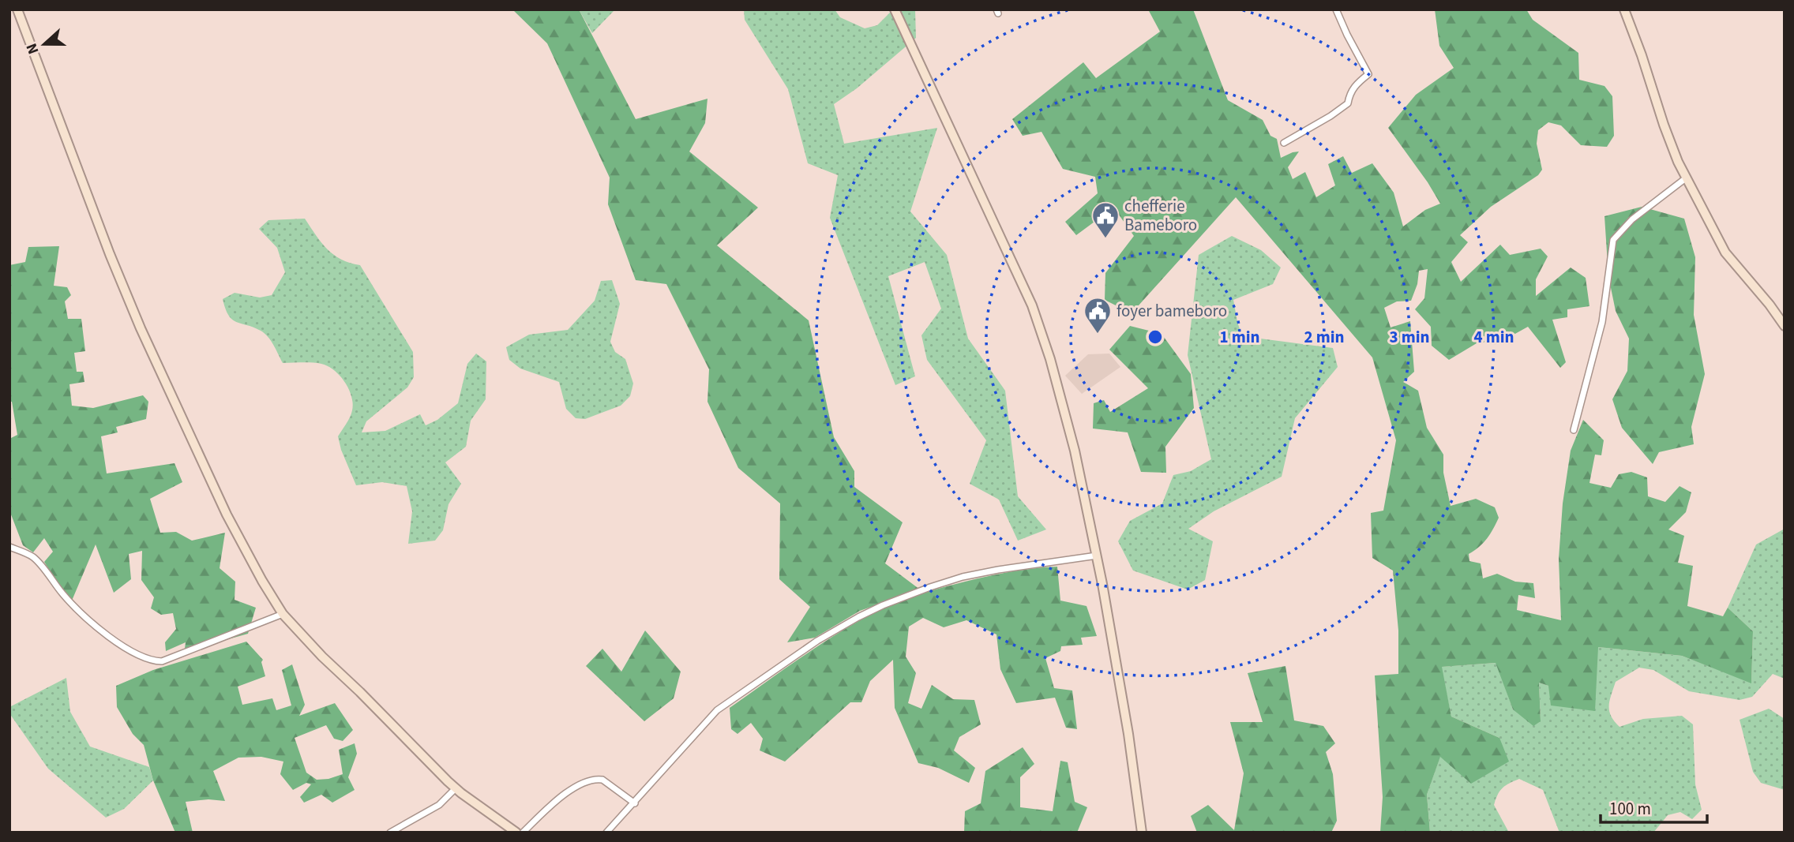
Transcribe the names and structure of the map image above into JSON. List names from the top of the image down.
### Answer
{
  "places": {
    "public building": ["chefferie Bameboro", "foyer bameboro"]
  },
  "scale_bar": "100 m",
  "north": "left",
  "rings": [
    "1 min",
    "2 min",
    "3 min",
    "4 min"
  ]
}
